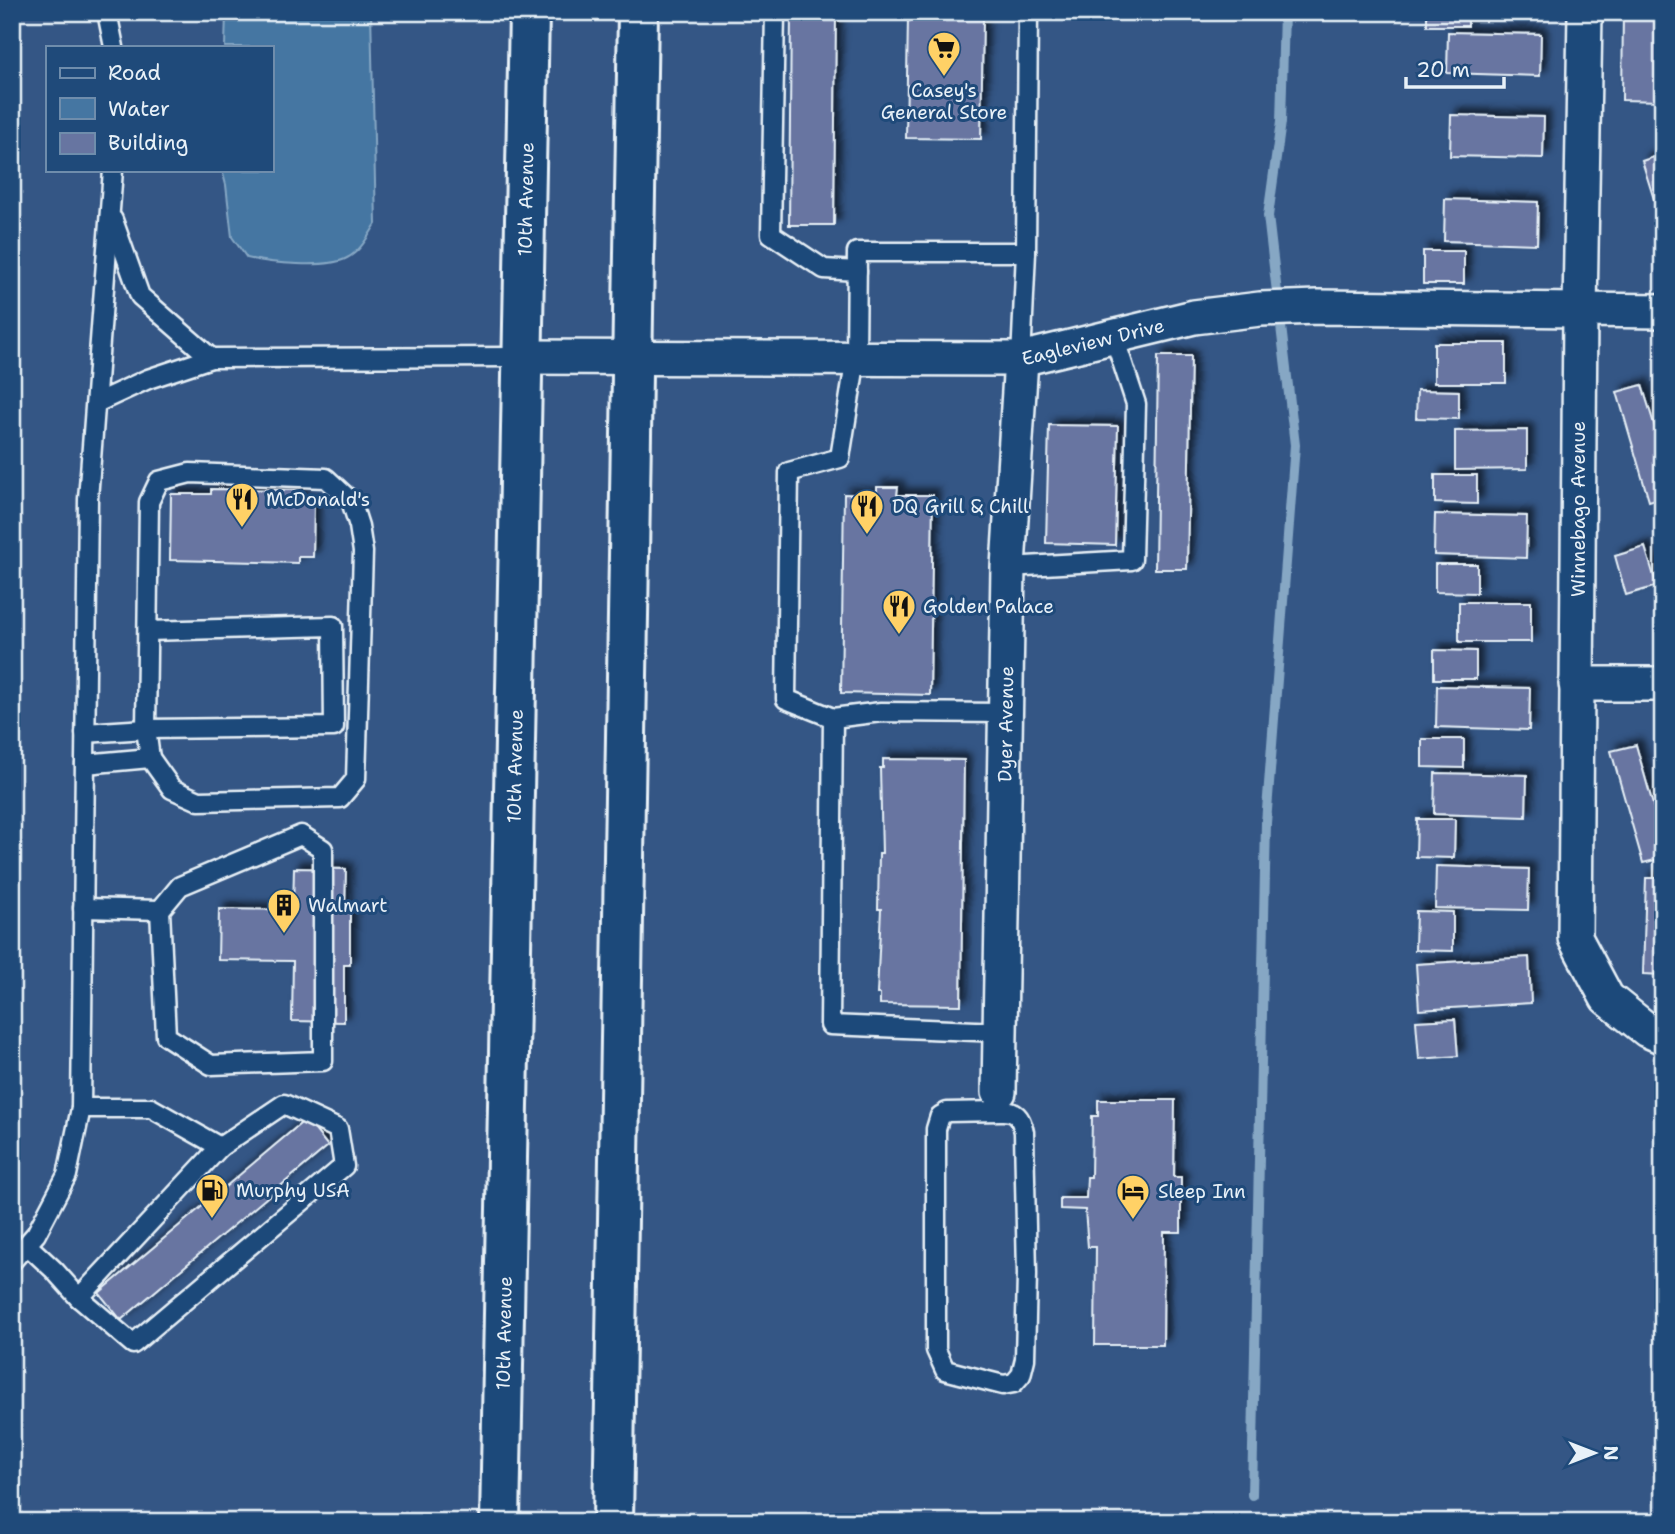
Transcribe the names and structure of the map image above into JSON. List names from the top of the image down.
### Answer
{
  "streets": {
    "main road": ["10th Avenue"],
    "street": ["Eagleview Drive", "Winnebago Avenue", "Dyer Avenue"]
  },
  "crossings": [
    ["10th Avenue", "Eagleview Drive"],
    ["Eagleview Drive", "Winnebago Avenue"],
    ["Eagleview Drive", "Dyer Avenue"]
  ],
  "places": {
    "supermarket": ["Casey's General Store"],
    "restaurant": ["McDonald's", "DQ Grill & Chill", "Golden Palace"],
    "building": ["Walmart"],
    "fuel station": ["Murphy USA"],
    "hotel": ["Sleep Inn"]
  },
  "legend": ["Road", "Water", "Building"],
  "scale_bar": "20 m",
  "north": "right"
}
